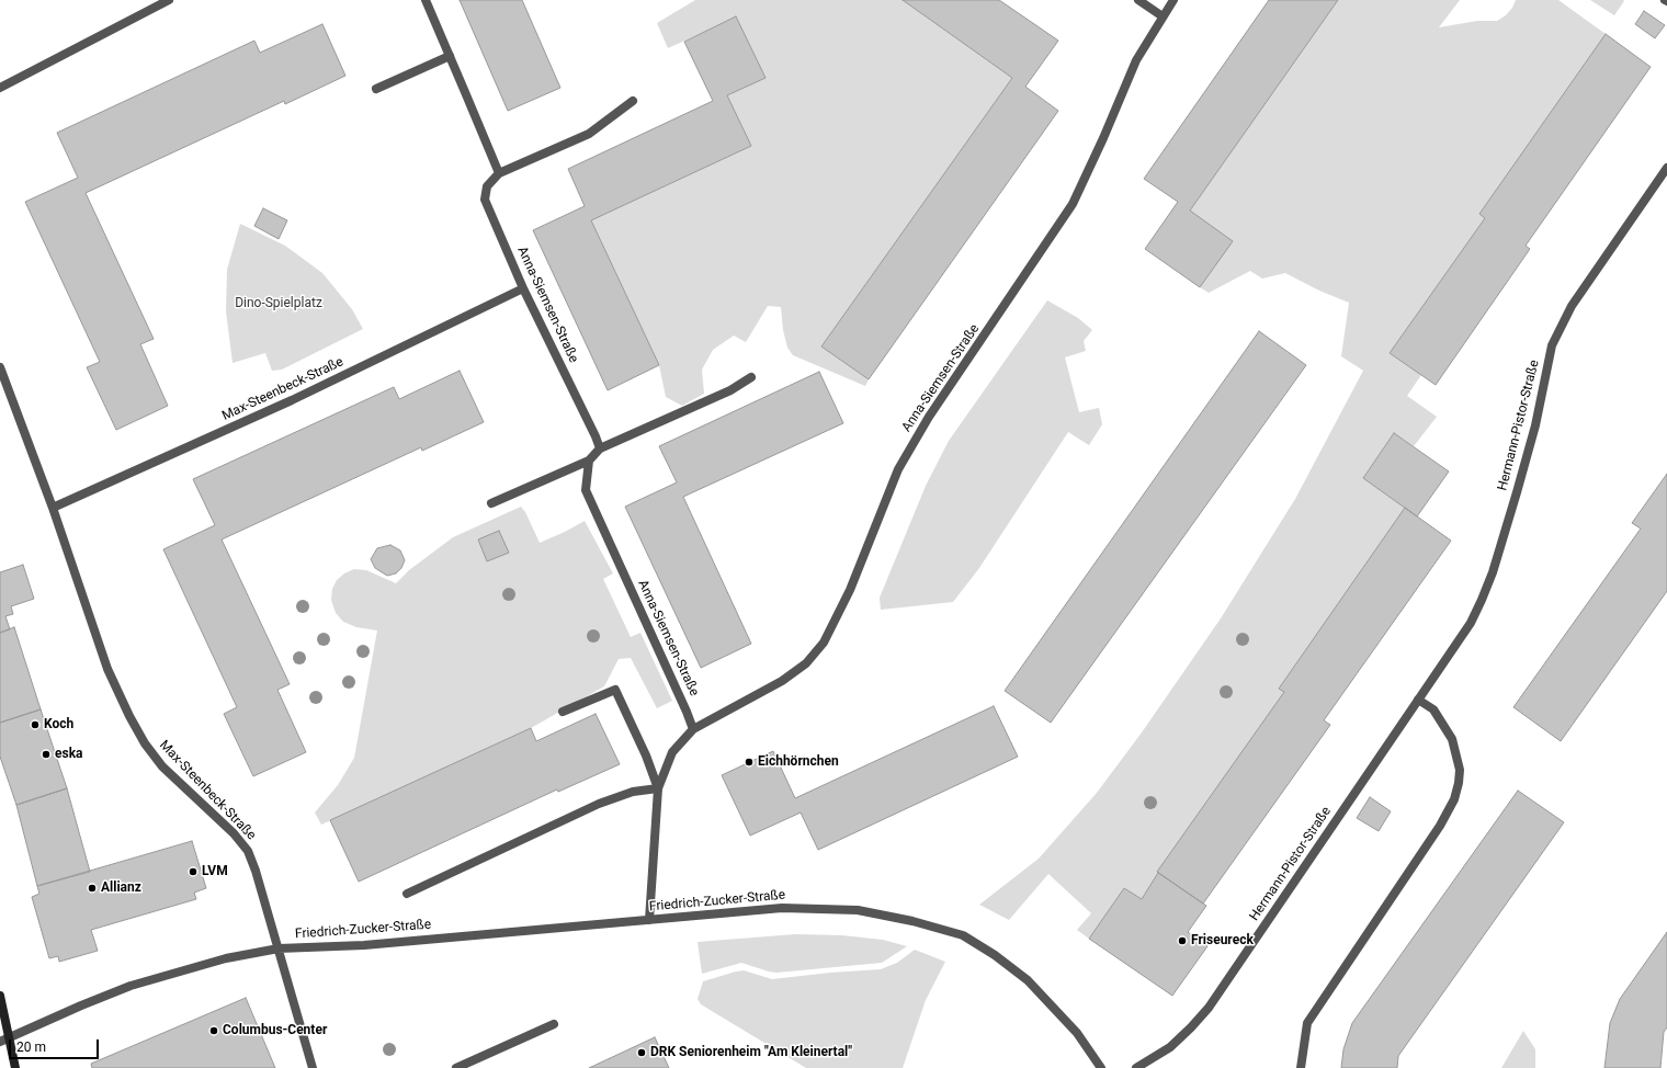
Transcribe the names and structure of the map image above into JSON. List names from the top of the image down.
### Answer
{
  "streets": {
    "street": [
      "Anna-Siemsen-Straße",
      "Max-Steenbeck-Straße",
      "Hermann-Pistor-Straße",
      "Friedrich-Zucker-Straße"
    ]
  },
  "crossings": [
    ["Anna-Siemsen-Straße", "Max-Steenbeck-Straße"],
    ["Anna-Siemsen-Straße", "Friedrich-Zucker-Straße"],
    ["Max-Steenbeck-Straße", "Friedrich-Zucker-Straße"]
  ],
  "parks": ["Dino-Spielplatz"],
  "places": [
    "Koch",
    "eska",
    "Eichhörnchen",
    "LVM",
    "Allianz",
    "Friseureck",
    "Columbus-Center",
    "DRK Seniorenheim \"Am Kleinertal\""
  ],
  "scale_bar": "20 m"
}
